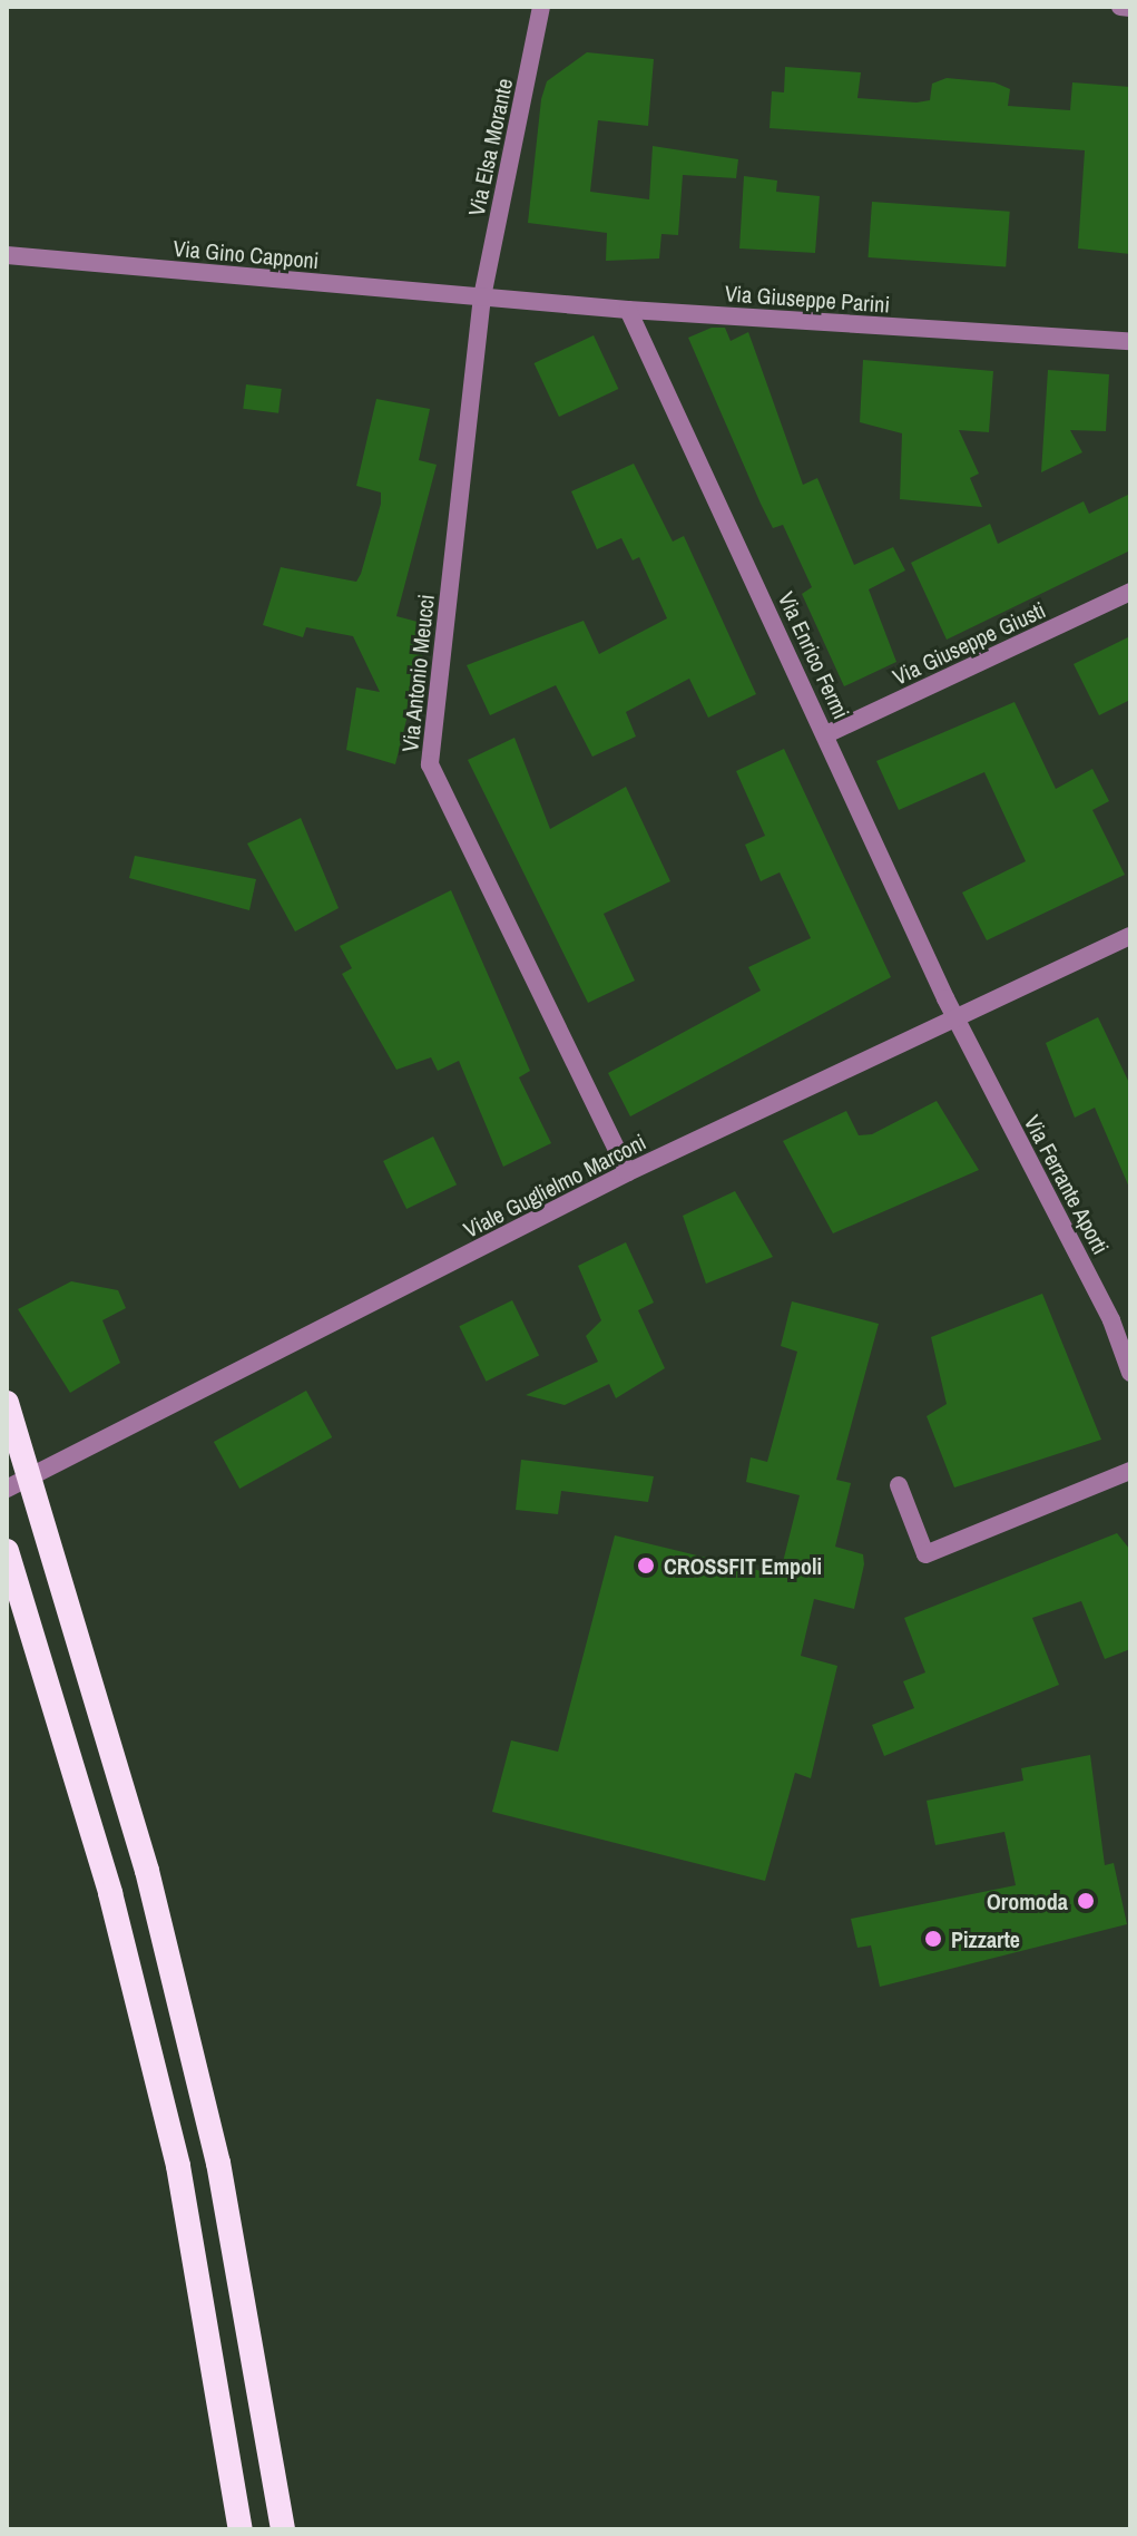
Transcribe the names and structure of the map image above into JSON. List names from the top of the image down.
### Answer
{
  "streets": {
    "street": [
      "Via Elsa Morante",
      "Via Gino Capponi",
      "Via Giuseppe Parini",
      "Via Giuseppe Giusti",
      "Via Enrico Fermi",
      "Via Antonio Meucci",
      "Via Ferrante Aporti",
      "Viale Guglielmo Marconi"
    ]
  },
  "crossings": [
    ["Via Elsa Morante", "Via Gino Capponi"],
    ["Via Elsa Morante", "Via Giuseppe Parini"],
    ["Via Elsa Morante", "Via Antonio Meucci"],
    ["Via Gino Capponi", "Via Giuseppe Parini"],
    ["Via Gino Capponi", "Via Antonio Meucci"],
    ["Via Giuseppe Parini", "Via Enrico Fermi"],
    ["Via Giuseppe Parini", "Via Antonio Meucci"],
    ["Via Giuseppe Giusti", "Via Enrico Fermi"],
    ["Via Enrico Fermi", "Via Ferrante Aporti"],
    ["Via Enrico Fermi", "Viale Guglielmo Marconi"],
    ["Via Antonio Meucci", "Viale Guglielmo Marconi"],
    ["Via Ferrante Aporti", "Viale Guglielmo Marconi"]
  ],
  "places": ["CROSSFIT Empoli", "Oromoda", "Pizzarte"]
}
